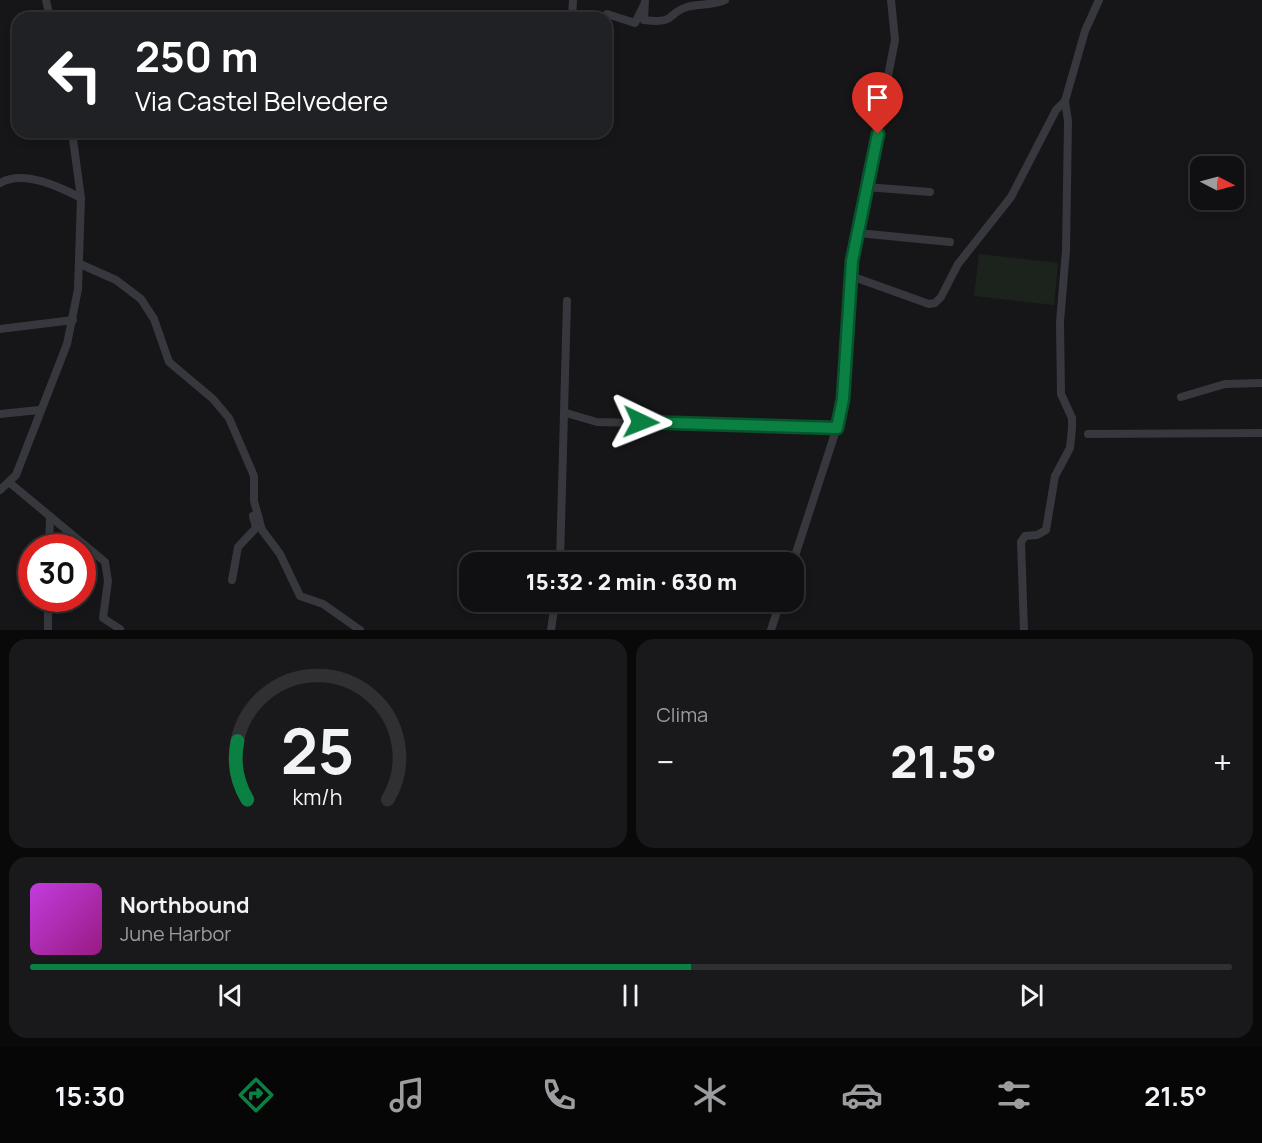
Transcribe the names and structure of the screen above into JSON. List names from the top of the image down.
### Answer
{
  "north": "right",
  "page": {
    "turn": ["250 m", "Via Castel Belvedere"],
    "limit": "30",
    "trip": "15:32 · 2 min · 630 m",
    "tile": "Clima",
    "heat": ["−", "21.5°", "+"],
    "song": ["Northbound", "June Harbor"],
    "tabs": ["15:30", "21.5°"],
    "gauge": ["25", "km/h"]
  }
}
